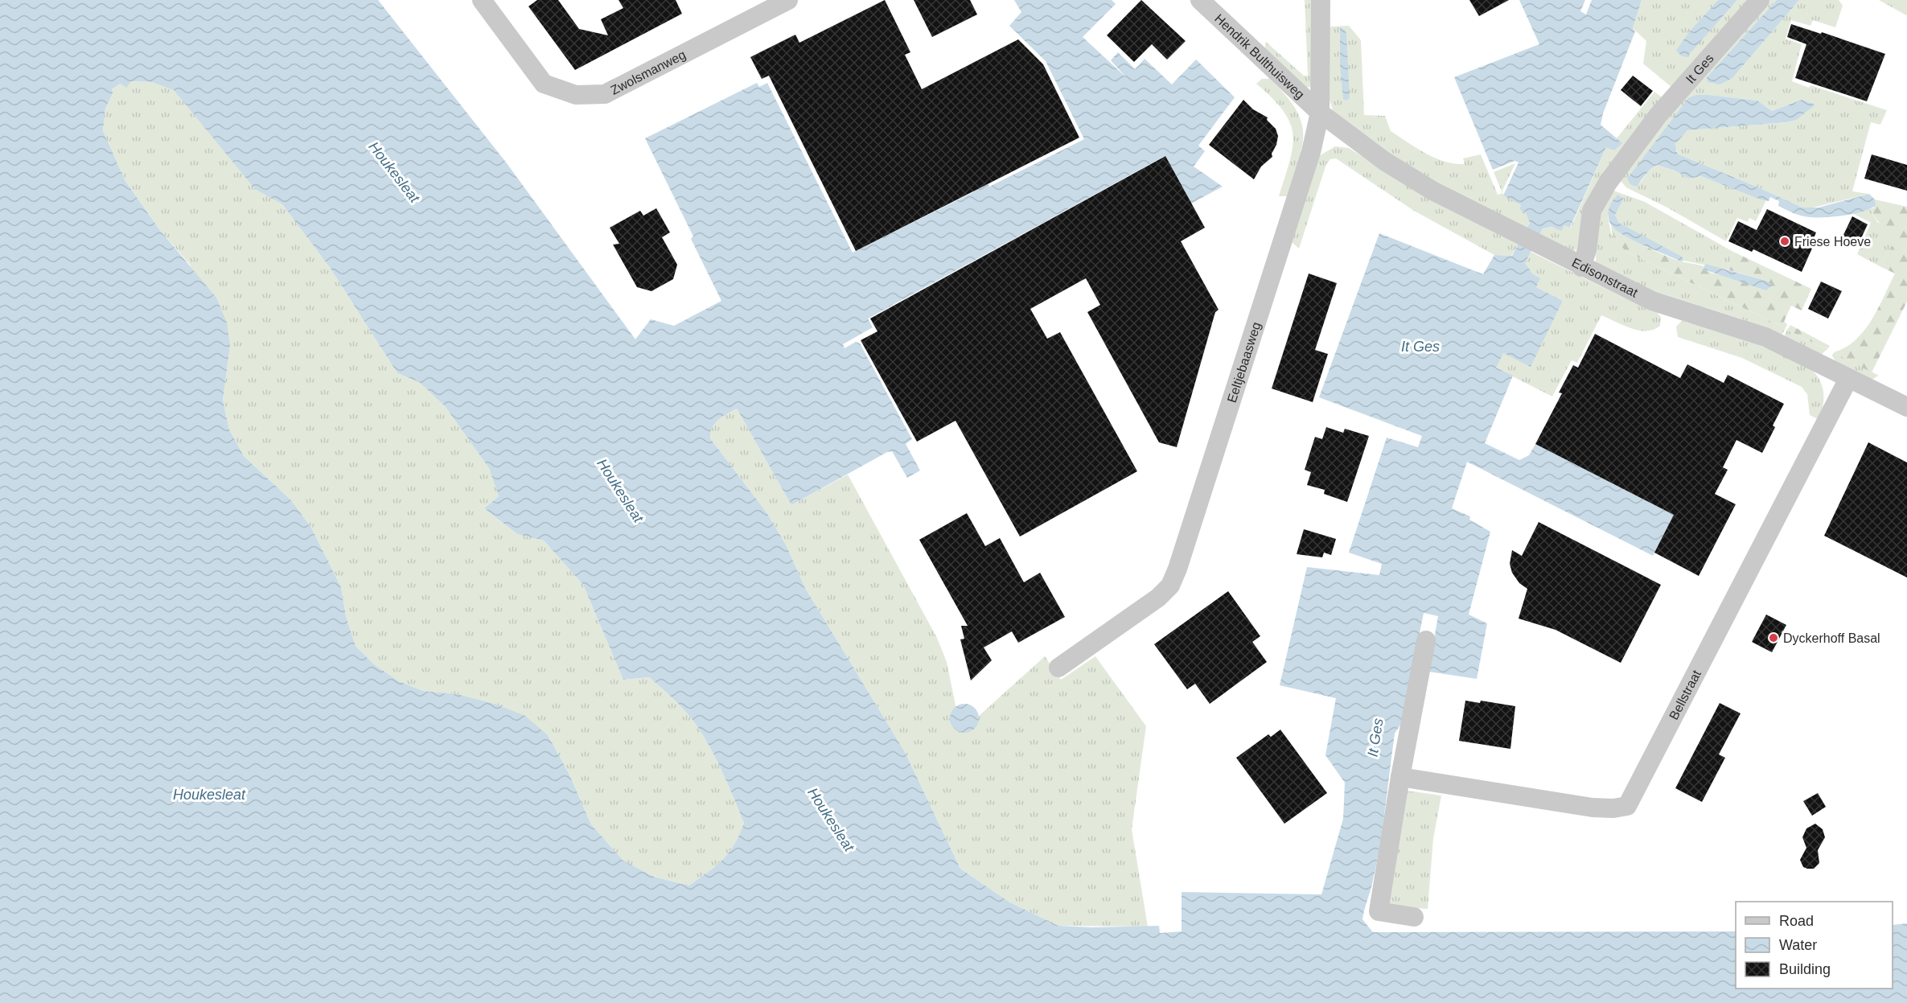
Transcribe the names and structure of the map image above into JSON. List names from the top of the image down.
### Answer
{
  "streets": {
    "street": [
      "Hendrik Bulthuisweg",
      "It Ges",
      "Zwolsmanweg",
      "Edisonstraat",
      "Eeltjebaasweg",
      "Bellstraat"
    ]
  },
  "crossings": [
    ["Hendrik Bulthuisweg", "Edisonstraat"],
    ["Hendrik Bulthuisweg", "Eeltjebaasweg"],
    ["It Ges", "Edisonstraat"],
    ["Edisonstraat", "Eeltjebaasweg"],
    ["Edisonstraat", "Bellstraat"]
  ],
  "water": ["Houkesleat", "It Ges"],
  "places": ["Friese Hoeve", "Dyckerhoff Basal"],
  "legend": ["Road", "Water", "Building"]
}
